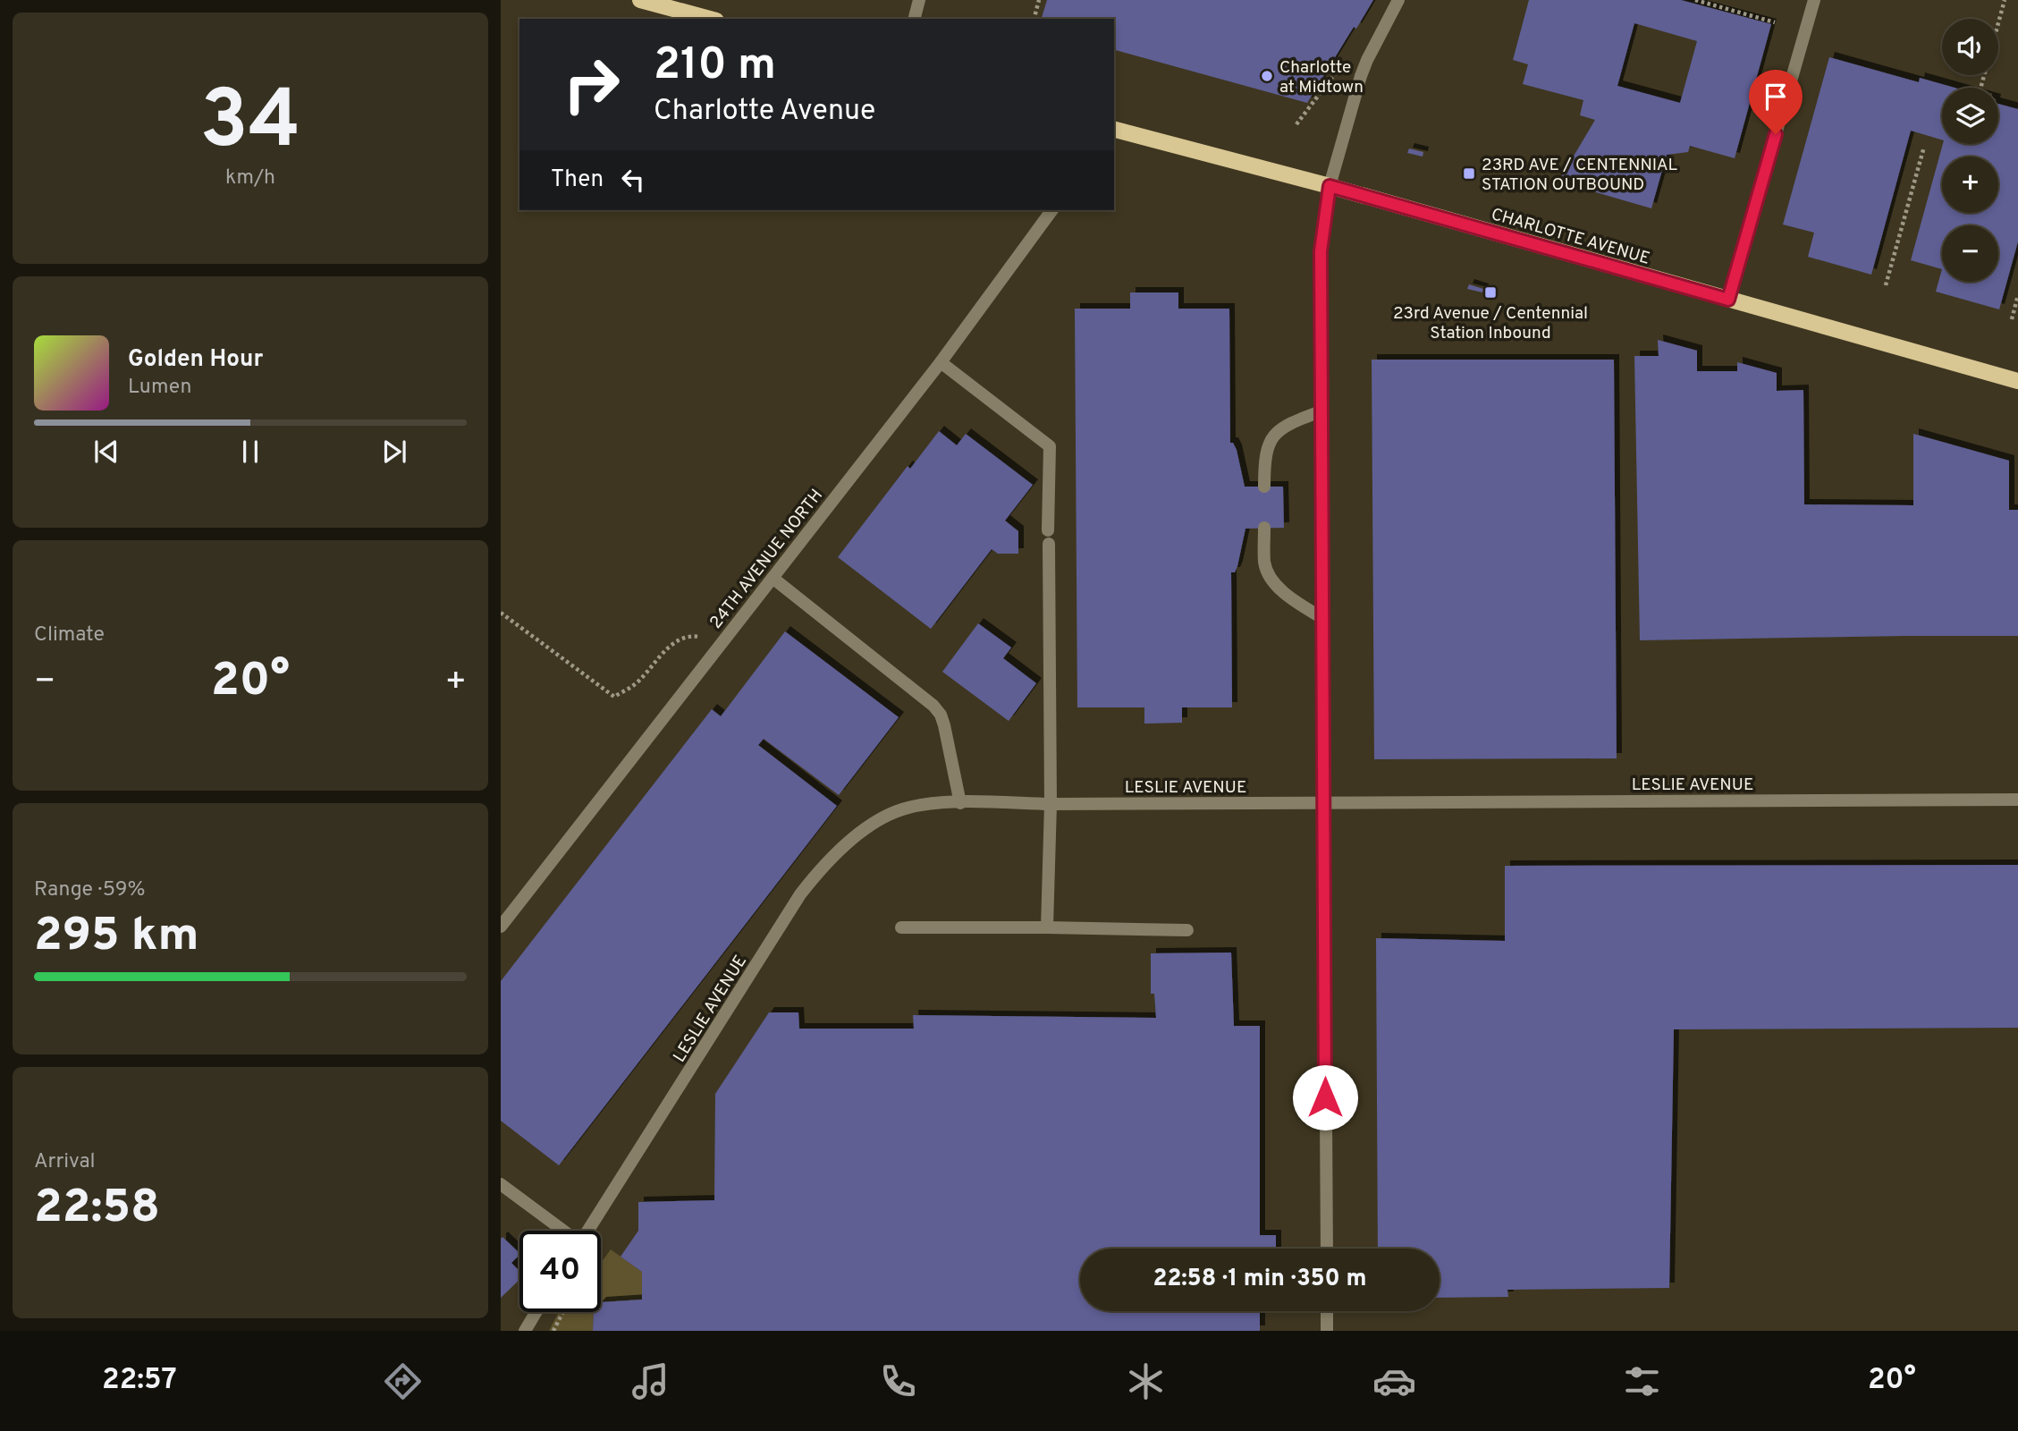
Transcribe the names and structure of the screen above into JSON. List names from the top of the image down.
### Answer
{
  "streets": {
    "main road": ["CHARLOTTE AVENUE"],
    "street": ["24TH AVENUE NORTH", "LESLIE AVENUE"]
  },
  "places": {
    "other": ["Charlotte at Midtown"],
    "transit": ["23RD AVE / CENTENNIAL STATION OUTBOUND", "23rd Avenue / Centennial Station Inbound"]
  },
  "page": {
    "tile": [
      ["34", "km/h"],
      "Climate",
      ["Range · 59%", "295 km"],
      ["Arrival", "22:58"]
    ],
    "map_buttons": ["+", "−"],
    "turn": ["210 m", "Charlotte Avenue"],
    "then": "Then",
    "song": ["Golden Hour", "Lumen"],
    "heat": ["−", "20°", "+"],
    "limit": "40",
    "trip": "22:58 · 1 min · 350 m",
    "tabs": ["22:57", "20°"]
  }
}
